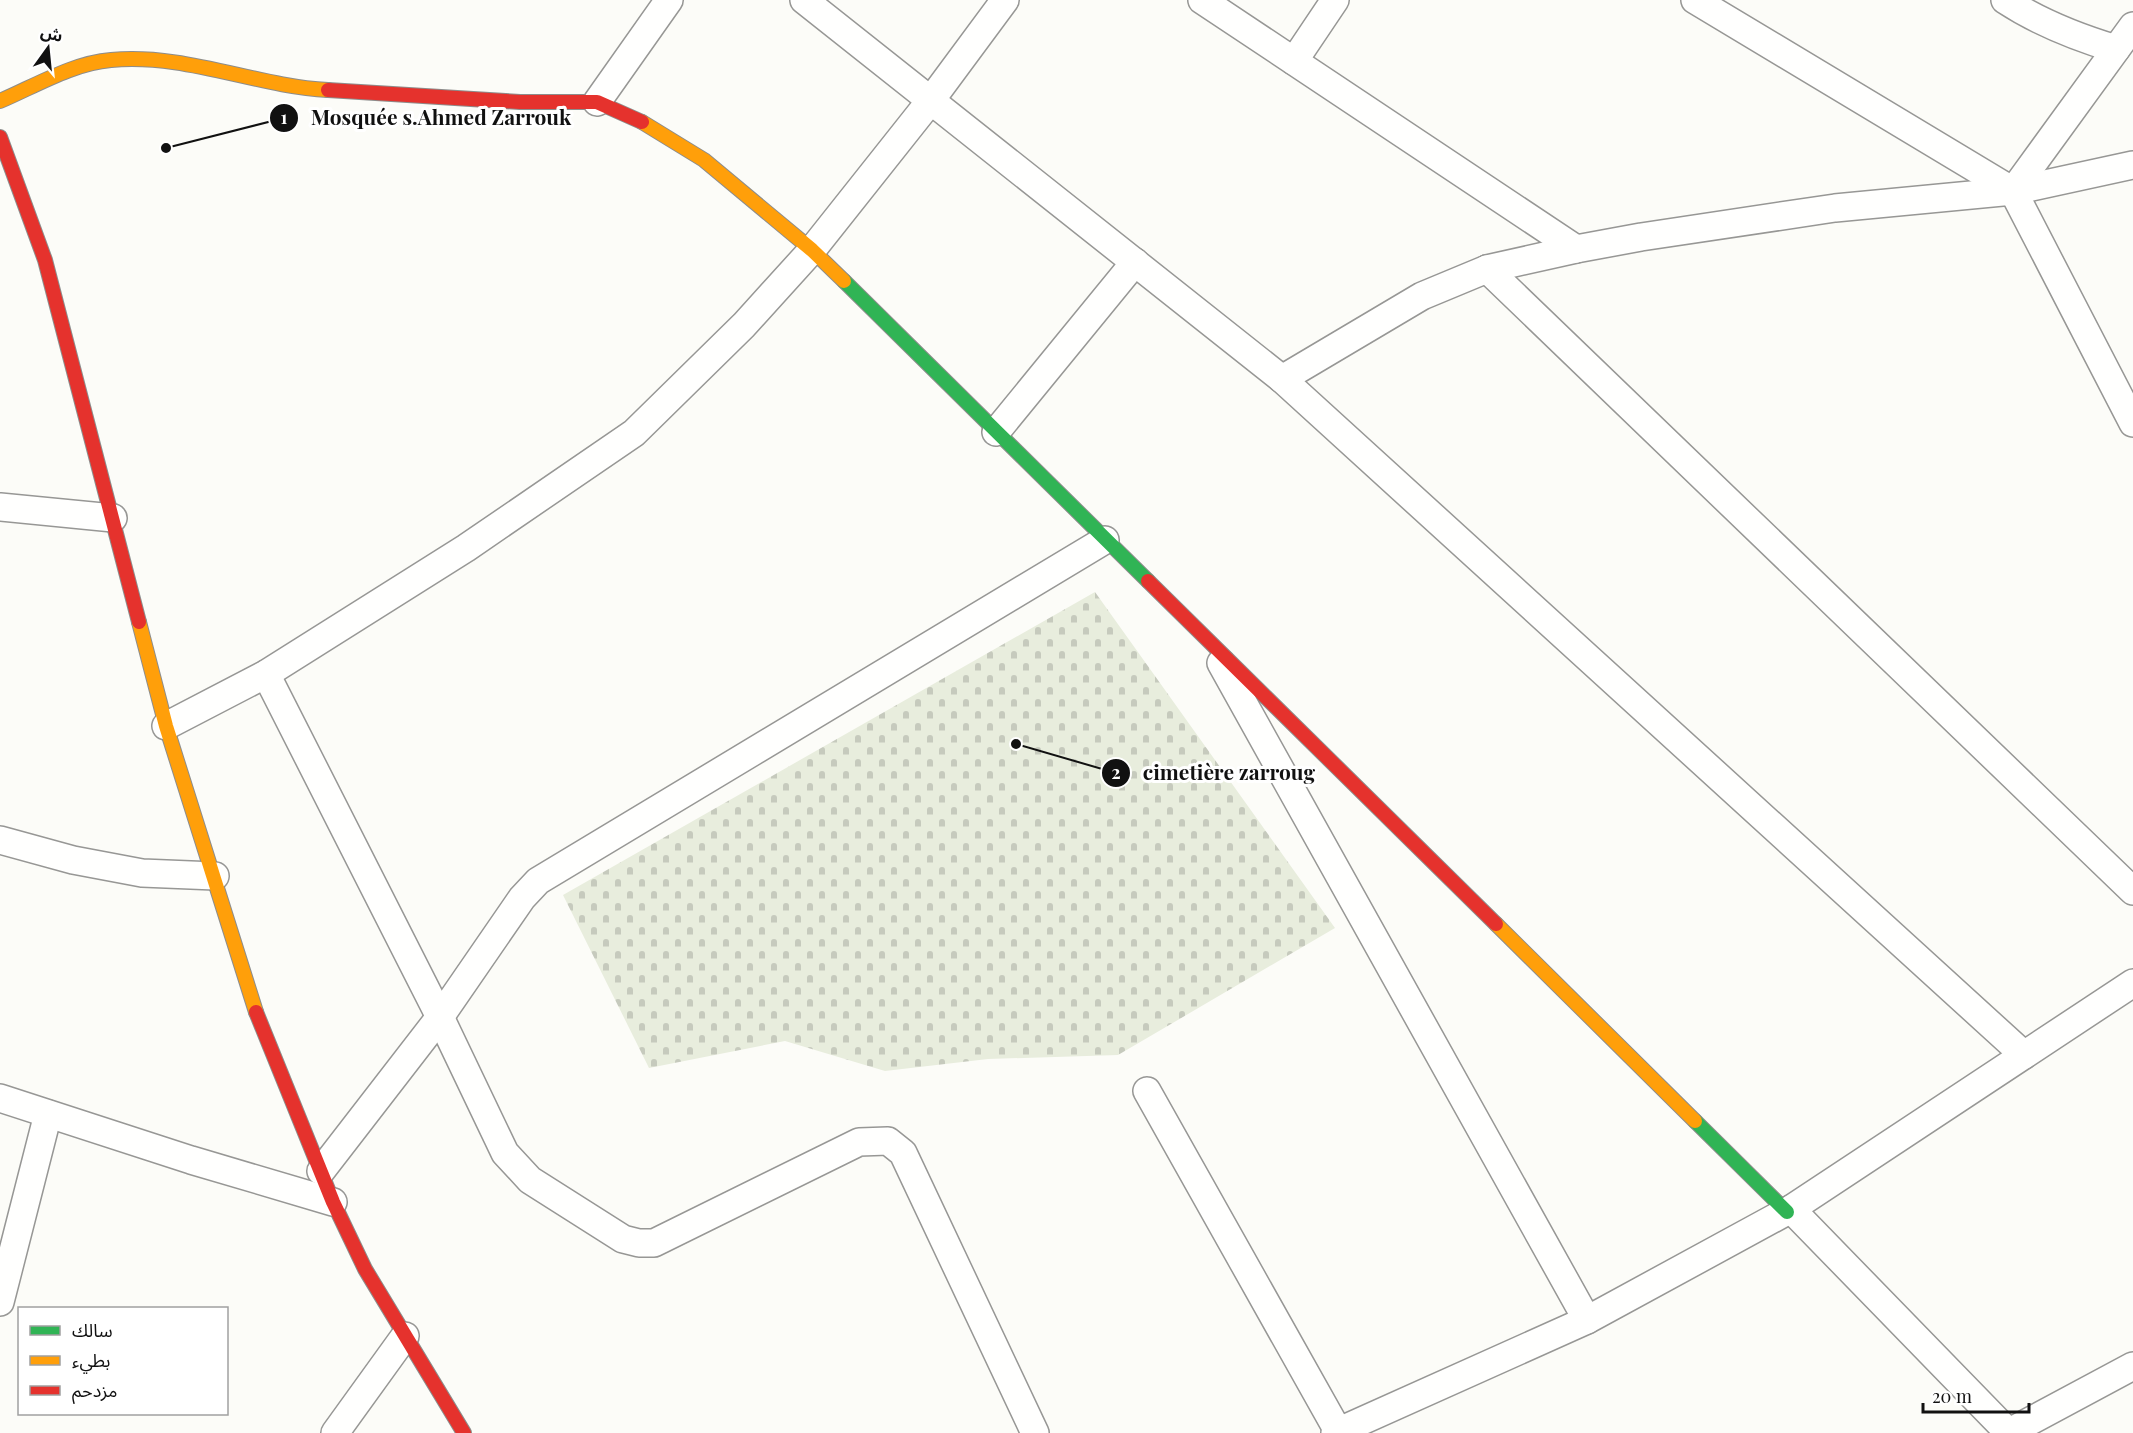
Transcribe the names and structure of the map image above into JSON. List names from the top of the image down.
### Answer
{
  "places": ["Mosquée s.Ahmed Zarrouk", "cimetière zarroug"],
  "legend": ["سالك", "بطيء", "مزدحم"],
  "scale_bar": "20 m",
  "north": "top"
}
